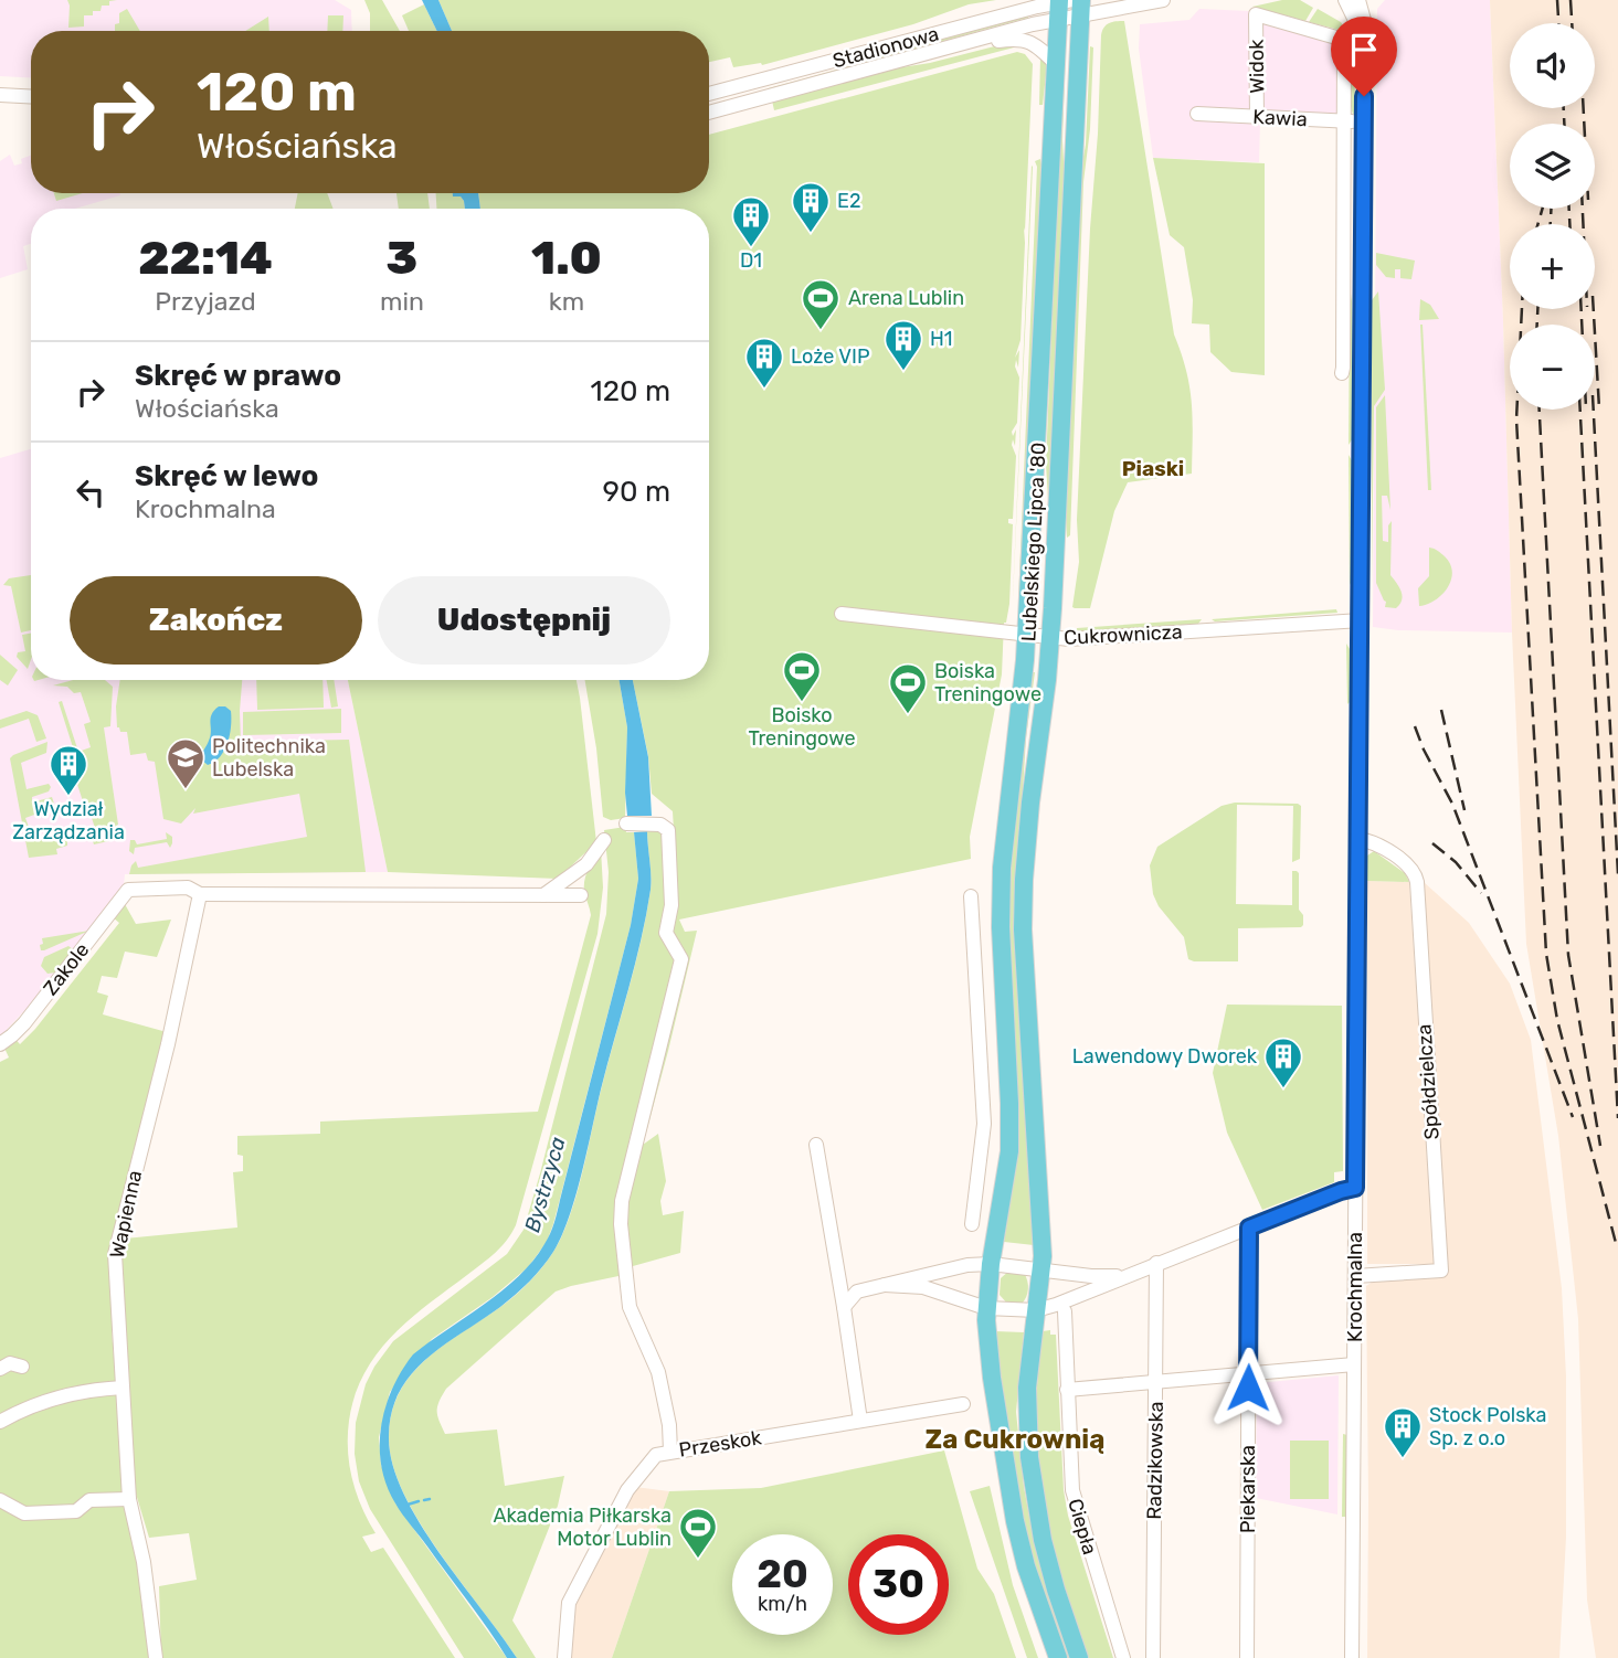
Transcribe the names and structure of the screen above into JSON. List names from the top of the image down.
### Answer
{
  "streets": {
    "main road": ["Lubelskiego Lipca '80"],
    "street": [
      "Stadionowa",
      "Widok",
      "Kawia",
      "Cukrownicza",
      "Zakole",
      "Spółdzielcza",
      "Wapienna",
      "Krochmalna",
      "Przeskok",
      "Radzikowska",
      "Piekarska",
      "Ciepła"
    ]
  },
  "crossings": [
    ["Stadionowa", "Lubelskiego Lipca '80"],
    ["Widok", "Kawia"],
    ["Kawia", "Krochmalna"],
    ["Lubelskiego Lipca '80", "Cukrownicza"],
    ["Cukrownicza", "Krochmalna"],
    ["Zakole", "Wapienna"],
    ["Spółdzielcza", "Krochmalna"]
  ],
  "districts": ["Piaski", "Za Cukrownią"],
  "water": ["Bystrzyca"],
  "places": {
    "building": [
      "E2",
      "D1",
      "H1",
      "Loże VIP",
      "Wydział Zarządzania",
      "Lawendowy Dworek",
      "Stock Polska Sp. z o.o"
    ],
    "sports": [
      "Arena Lublin",
      "Boisko Treningowe",
      "Boiska Treningowe",
      "Akademia Piłkarska Motor Lublin"
    ],
    "school or university": ["Politechnika Lubelska"]
  },
  "page": {
    "map_buttons": ["+", "−"],
    "turn": ["120 m", "Włościańska"],
    "eta": [
      "22:14",
      "Przyjazd",
      "3",
      "min",
      "1.0",
      "km"
    ],
    "list": [
      {
        "name": "Skręć w prawo",
        "note": "Włościańska",
        "value": "120 m"
      },
      {
        "name": "Skręć w lewo",
        "note": "Krochmalna",
        "value": "90 m"
      }
    ],
    "buttons": ["Zakończ", "Udostępnij"],
    "speed": "20 km/h",
    "limit": "30"
  }
}
